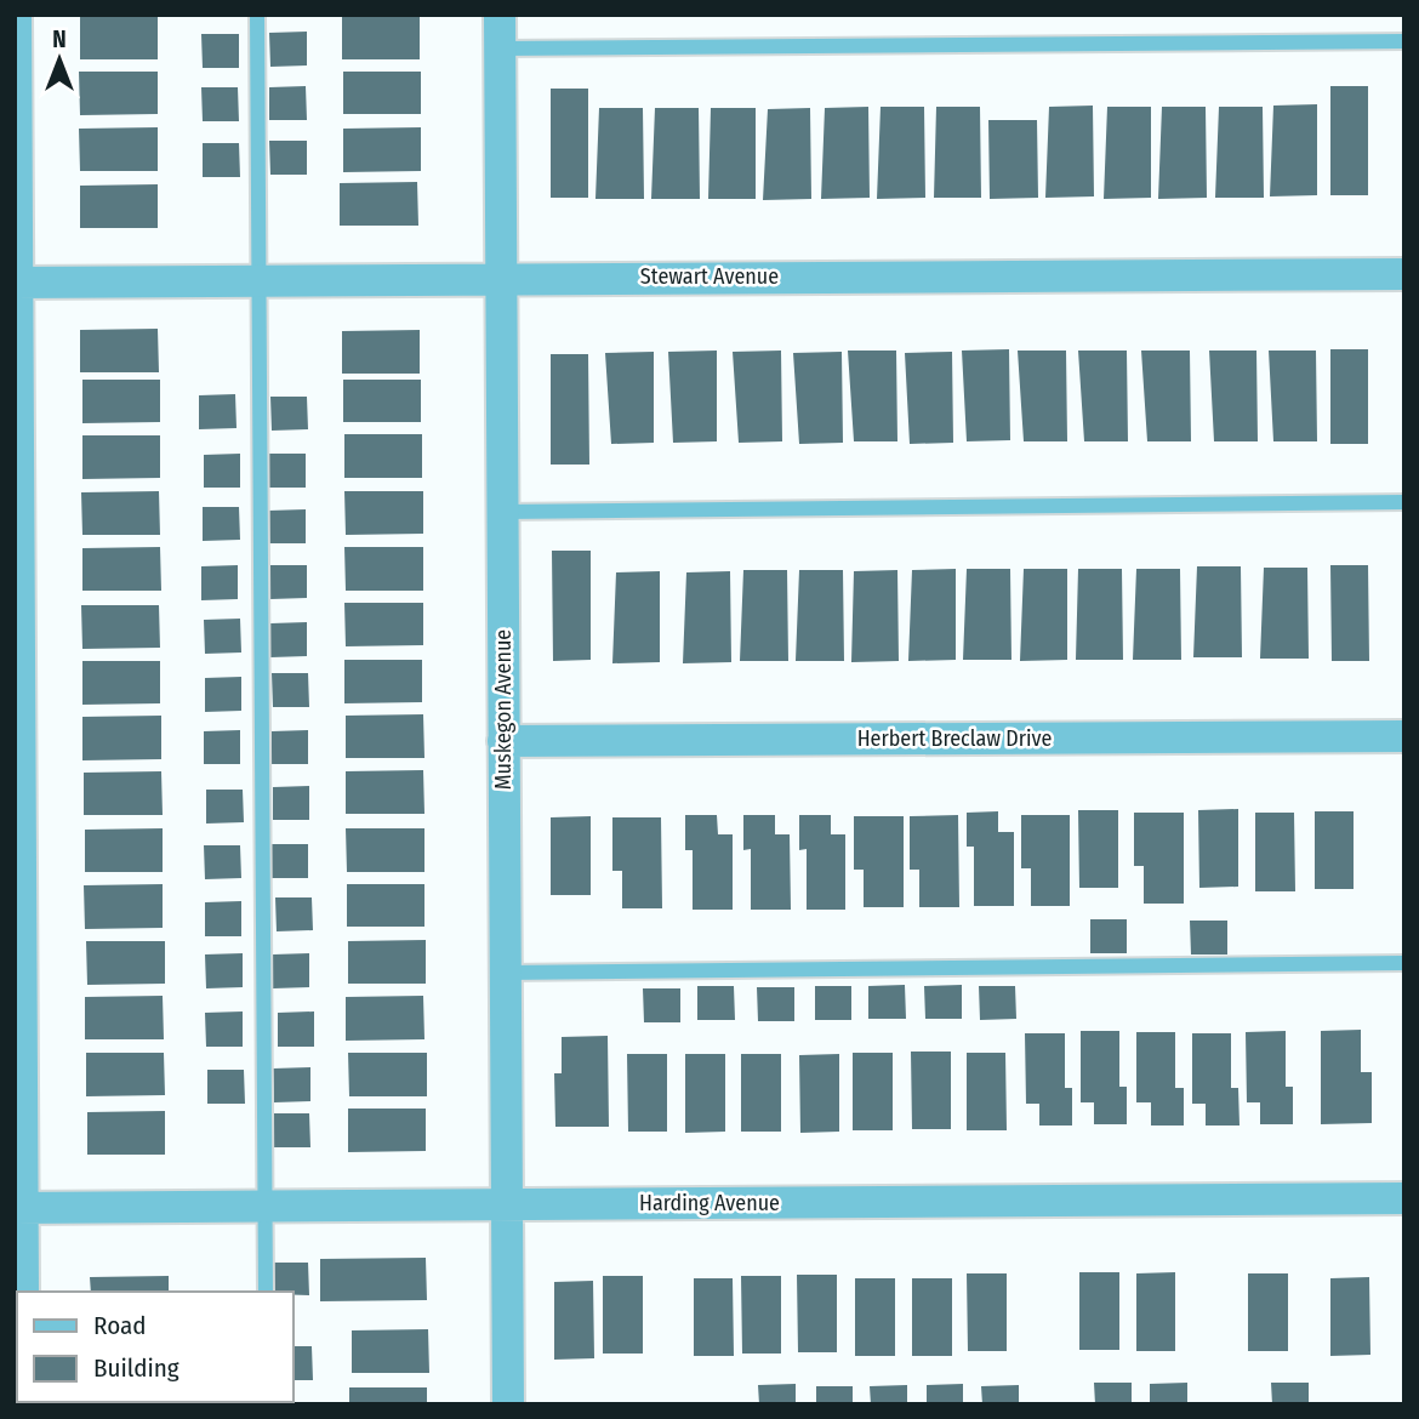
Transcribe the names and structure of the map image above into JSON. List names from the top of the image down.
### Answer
{
  "streets": {
    "street": [
      "Stewart Avenue",
      "Muskegon Avenue",
      "Herbert Breclaw Drive",
      "Harding Avenue"
    ]
  },
  "crossings": [
    ["Stewart Avenue", "Muskegon Avenue"],
    ["Muskegon Avenue", "Herbert Breclaw Drive"],
    ["Muskegon Avenue", "Harding Avenue"]
  ],
  "legend": ["Road", "Building"],
  "north": "top"
}
